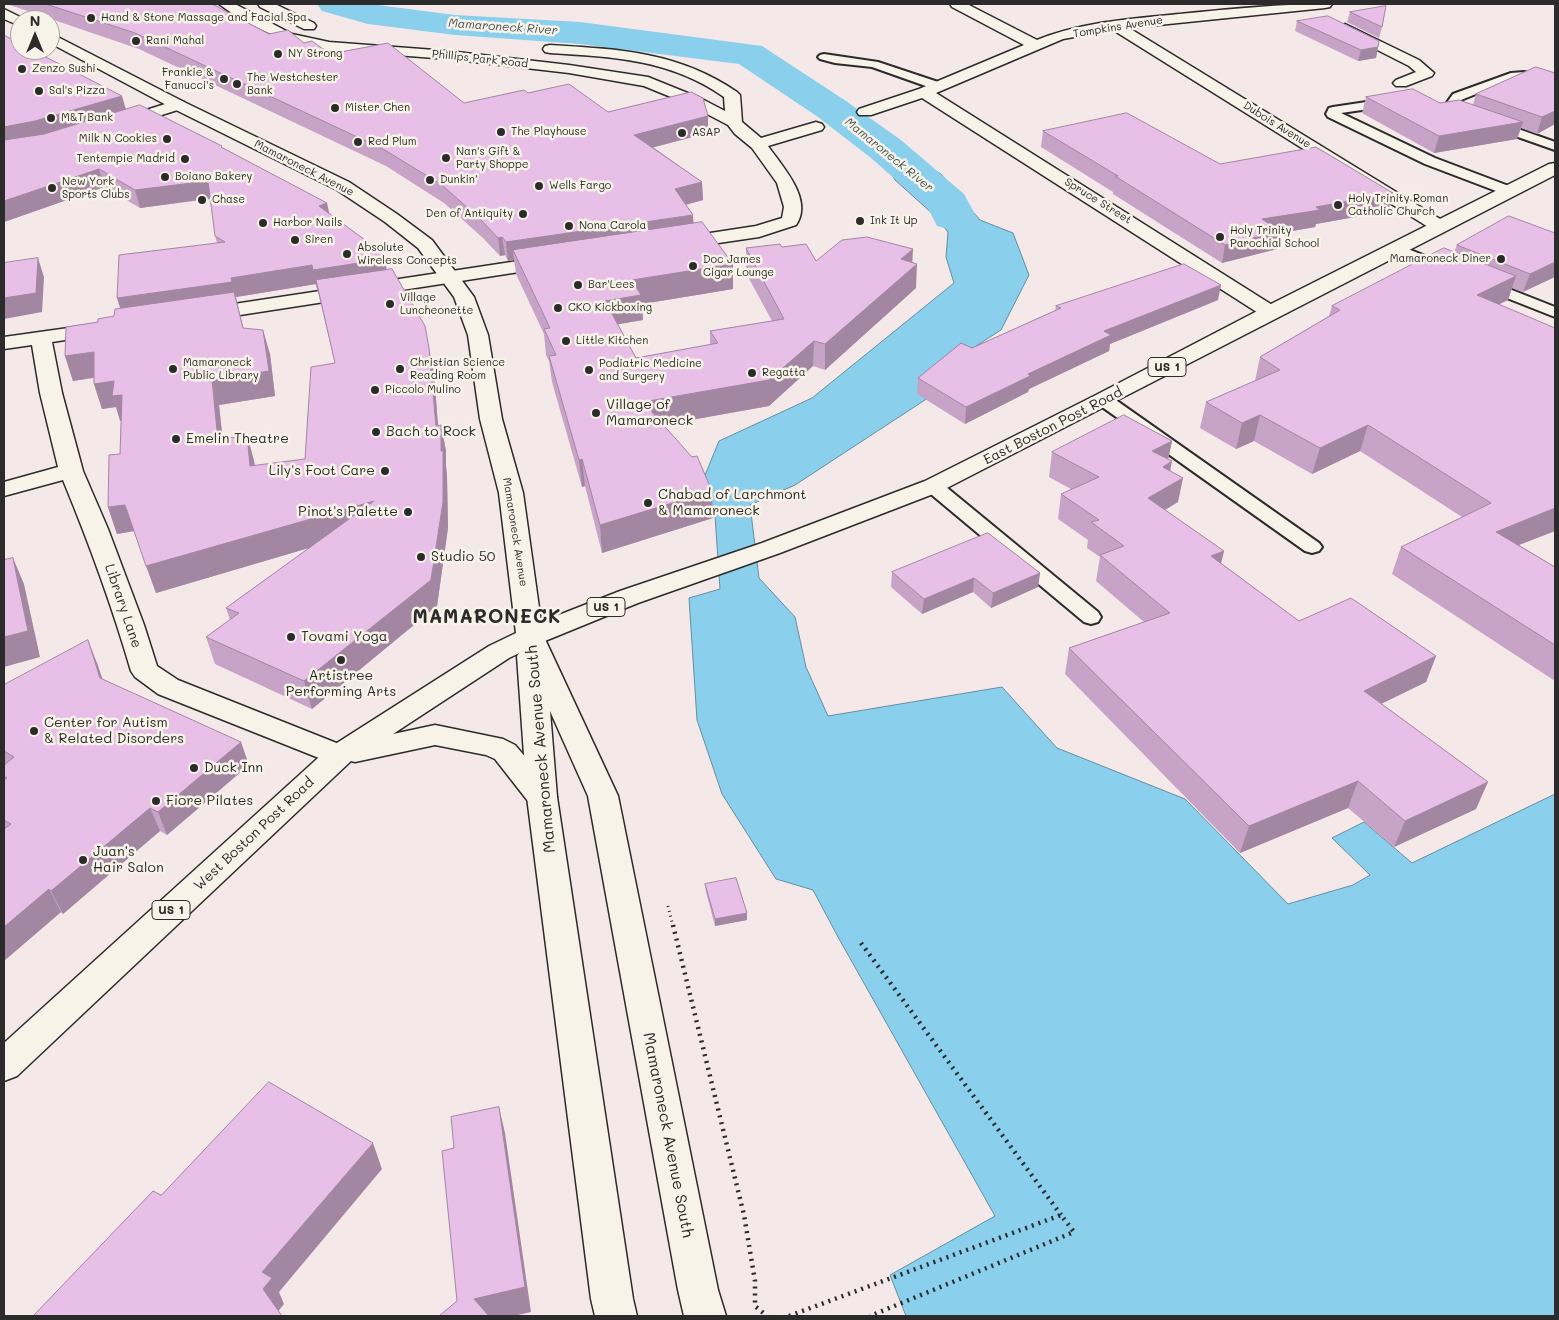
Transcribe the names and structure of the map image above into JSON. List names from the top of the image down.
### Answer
{
  "streets": {
    "street": [
      "Tompkins Avenue",
      "Phillips Park Road",
      "Dubois Avenue",
      "Mamaroneck Avenue",
      "Spruce Street",
      "US 1",
      "East Boston Post Road",
      "Library Lane",
      "Mamaroneck Avenue South",
      "West Boston Post Road"
    ]
  },
  "crossings": [
    ["Tompkins Avenue", "Dubois Avenue"],
    ["Tompkins Avenue", "Spruce Street"],
    ["Dubois Avenue", "East Boston Post Road"],
    ["Mamaroneck Avenue", "East Boston Post Road"],
    ["Mamaroneck Avenue", "Mamaroneck Avenue South"],
    ["Mamaroneck Avenue", "West Boston Post Road"],
    ["Spruce Street", "East Boston Post Road"],
    ["East Boston Post Road", "Mamaroneck Avenue South"],
    ["East Boston Post Road", "West Boston Post Road"],
    ["Library Lane", "West Boston Post Road"],
    ["Mamaroneck Avenue South", "West Boston Post Road"]
  ],
  "districts": ["MAMARONECK"],
  "water": ["Mamaroneck River"],
  "places": [
    "Hand & Stone Massage and Facial Spa",
    "Rani Mahal",
    "NY Strong",
    "Zenzo Sushi",
    "Frankie & Fanucci's",
    "The Westchester Bank",
    "Sal's Pizza",
    "Mister Chen",
    "M&T Bank",
    "The Playhouse",
    "ASAP",
    "Milk N Cookies",
    "Red Plum",
    "Nan's Gift & Party Shoppe",
    "Tentempie Madrid",
    "Boiano Bakery",
    "Dunkin'",
    "Wells Fargo",
    "New York Sports Clubs",
    "Chase",
    "Holy Trinity Roman Catholic Church",
    "Den of Antiquity",
    "Ink It Up",
    "Harbor Nails",
    "Nona Carola",
    "Holy Trinity Parochial School",
    "Siren",
    "Absolute Wireless Concepts",
    "Mamaroneck Diner",
    "Doc James Cigar Lounge",
    "Bar'Lees",
    "Village Luncheonette",
    "CKO Kickboxing",
    "Little Kitchen",
    "Mamaroneck Public Library",
    "Christian Science Reading Room",
    "Podiatric Medicine and Surgery",
    "Regatta",
    "Piccolo Mulino",
    "Village of Mamaroneck",
    "Bach to Rock",
    "Emelin Theatre",
    "Lily's Foot Care",
    "Chabad of Larchmont & Mamaroneck",
    "Pinot's Palette",
    "Studio 50",
    "Tovami Yoga",
    "Artistree Performing Arts",
    "Center for Autism & Related Disorders",
    "Duck Inn",
    "Fiore Pilates",
    "Juan's Hair Salon"
  ],
  "north": "top"
}
